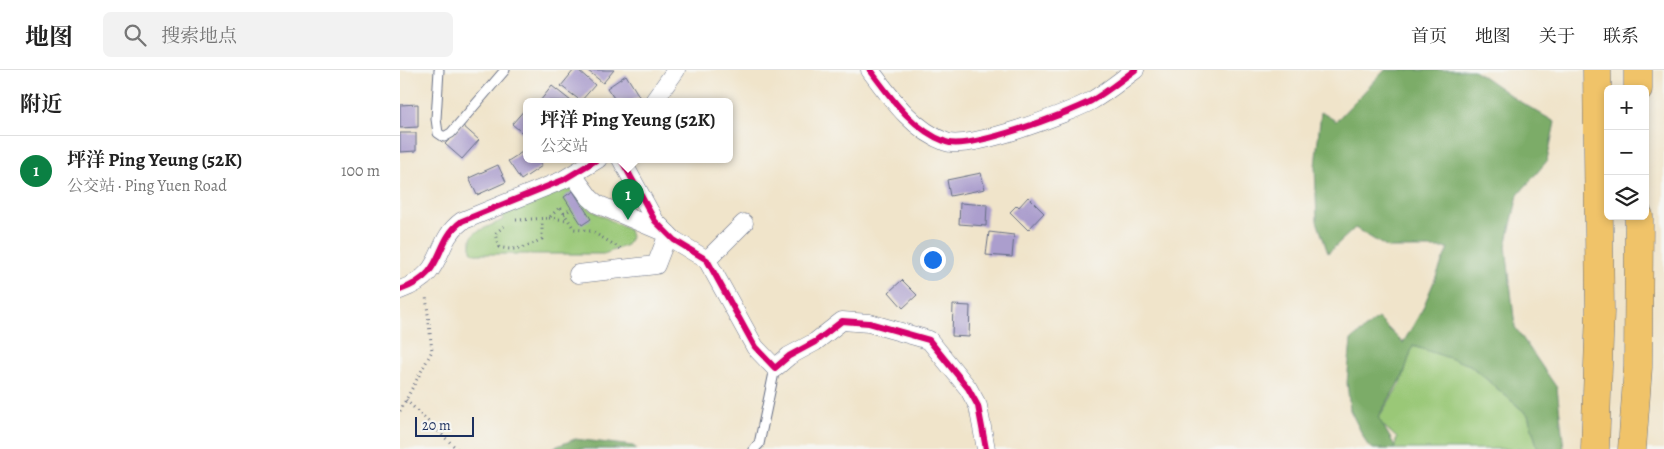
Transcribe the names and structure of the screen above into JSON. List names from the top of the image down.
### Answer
{
  "scale_bar": "20 m",
  "page": {
    "header": "地图",
    "search": "搜索地点",
    "nav": [
      "首页",
      "地图",
      "关于",
      "联系"
    ],
    "heading": "附近",
    "map_buttons": ["+", "−"],
    "popup": ["坪洋 Ping Yeung (52K)", "公交站"],
    "list": [
      {
        "mark": "1",
        "name": "坪洋 Ping Yeung (52K)",
        "note": "公交站 · Ping Yuen Road",
        "value": "100 m"
      }
    ],
    "pins": "1",
    "scale": "20 m"
  }
}
